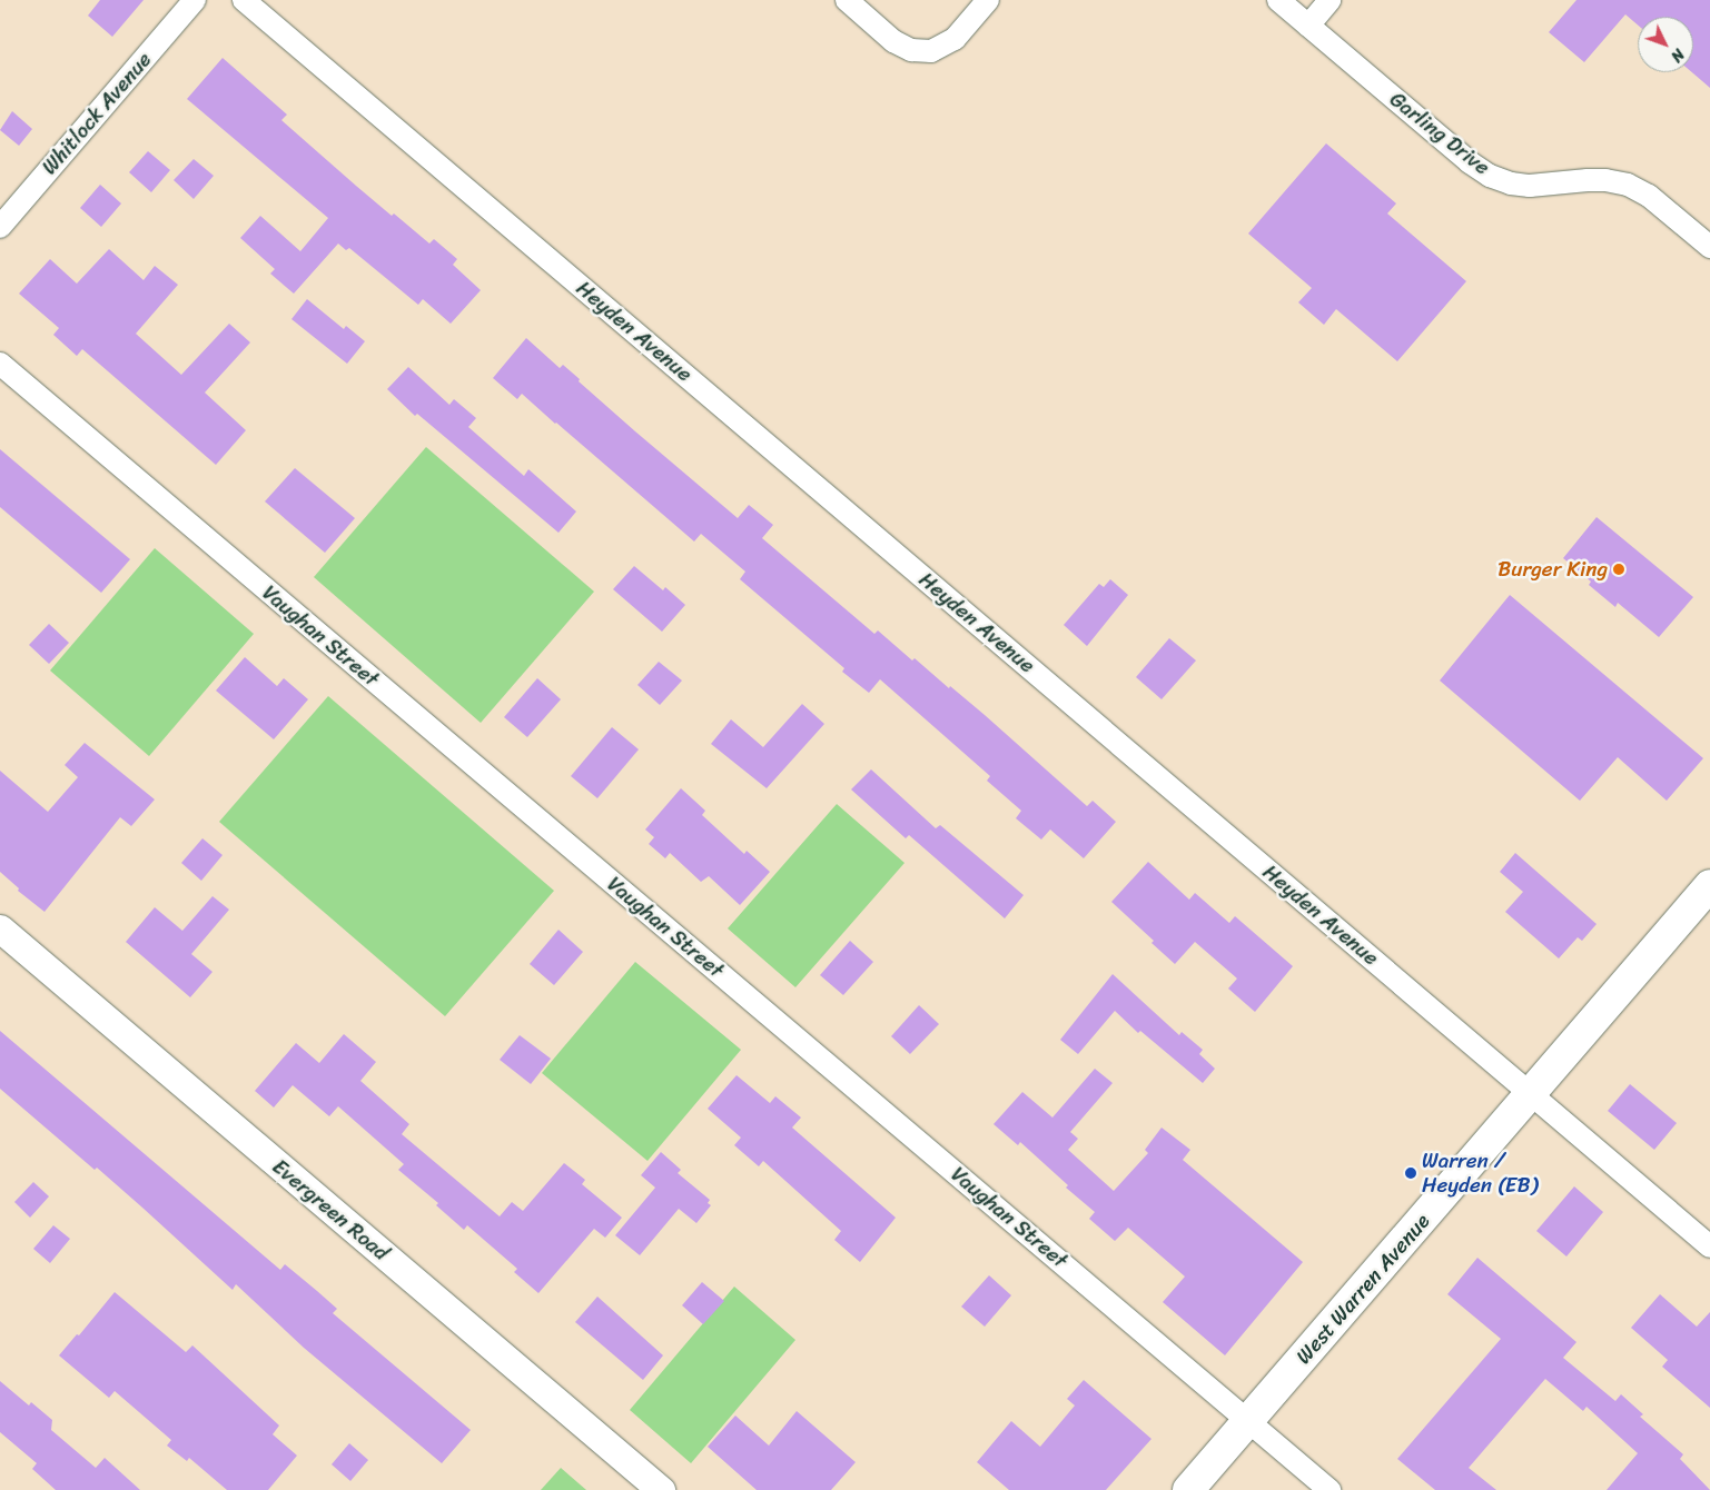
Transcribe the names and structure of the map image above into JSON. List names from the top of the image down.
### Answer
{
  "streets": {
    "main road": ["West Warren Avenue"],
    "street": [
      "Whitlock Avenue",
      "Garling Drive",
      "Heyden Avenue",
      "Vaughan Street",
      "Evergreen Road"
    ]
  },
  "crossings": [
    ["Heyden Avenue", "West Warren Avenue"],
    ["Vaughan Street", "West Warren Avenue"]
  ],
  "places": ["Burger King", "Warren / Heyden (EB)"],
  "north": "bottom right"
}
